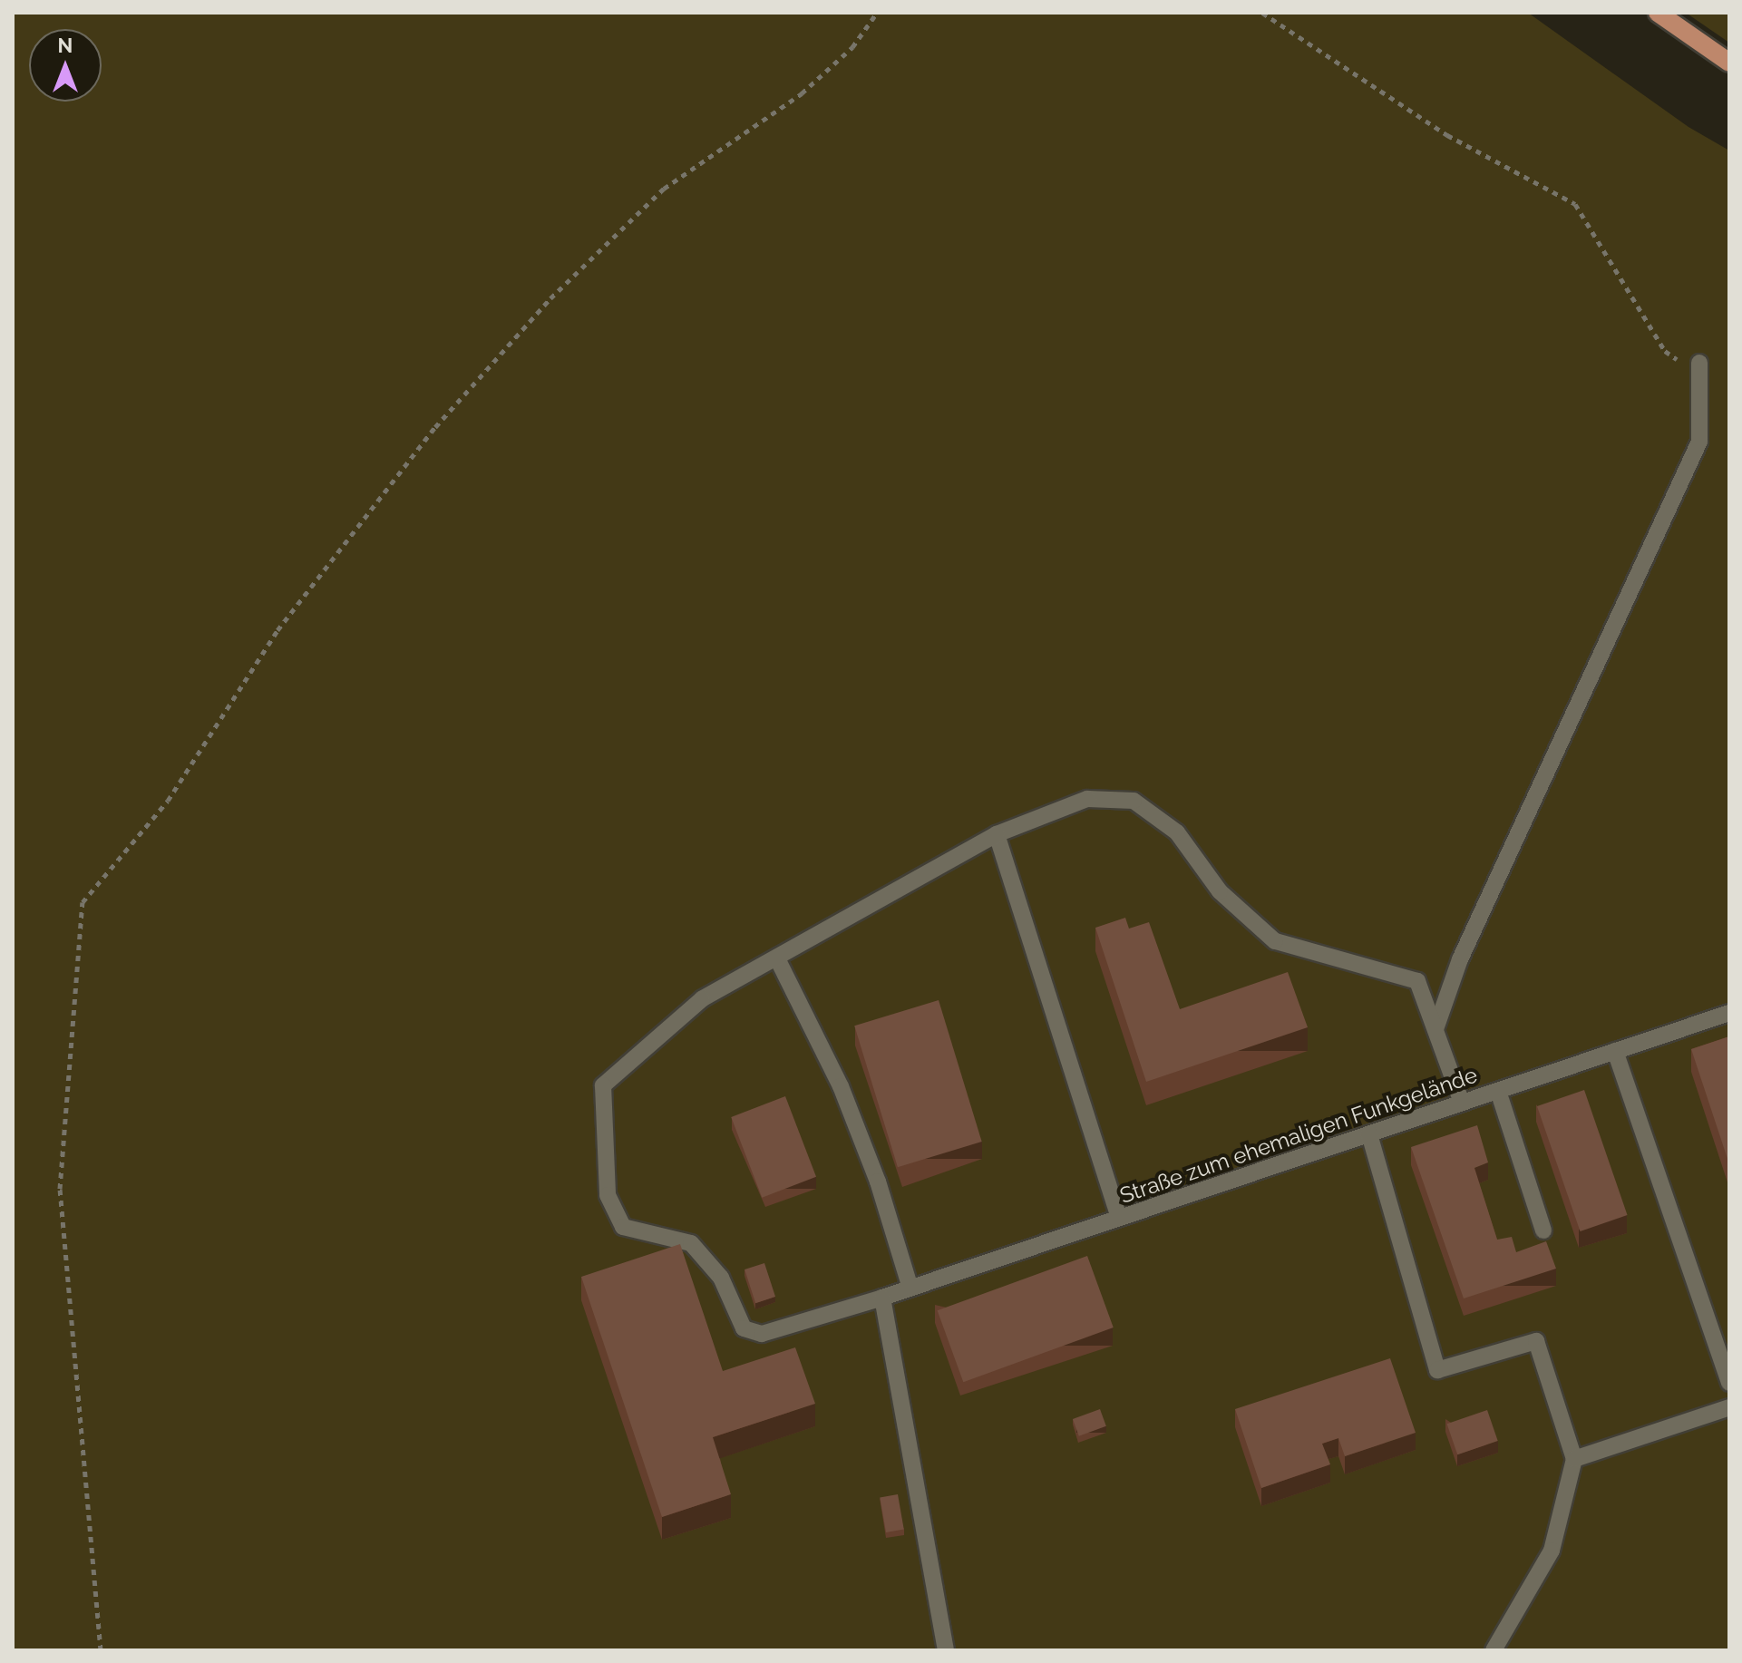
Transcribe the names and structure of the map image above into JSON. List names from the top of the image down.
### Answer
{
  "streets": {
    "lane": ["Straße zum ehemaligen Funkgelände"]
  },
  "north": "top"
}
